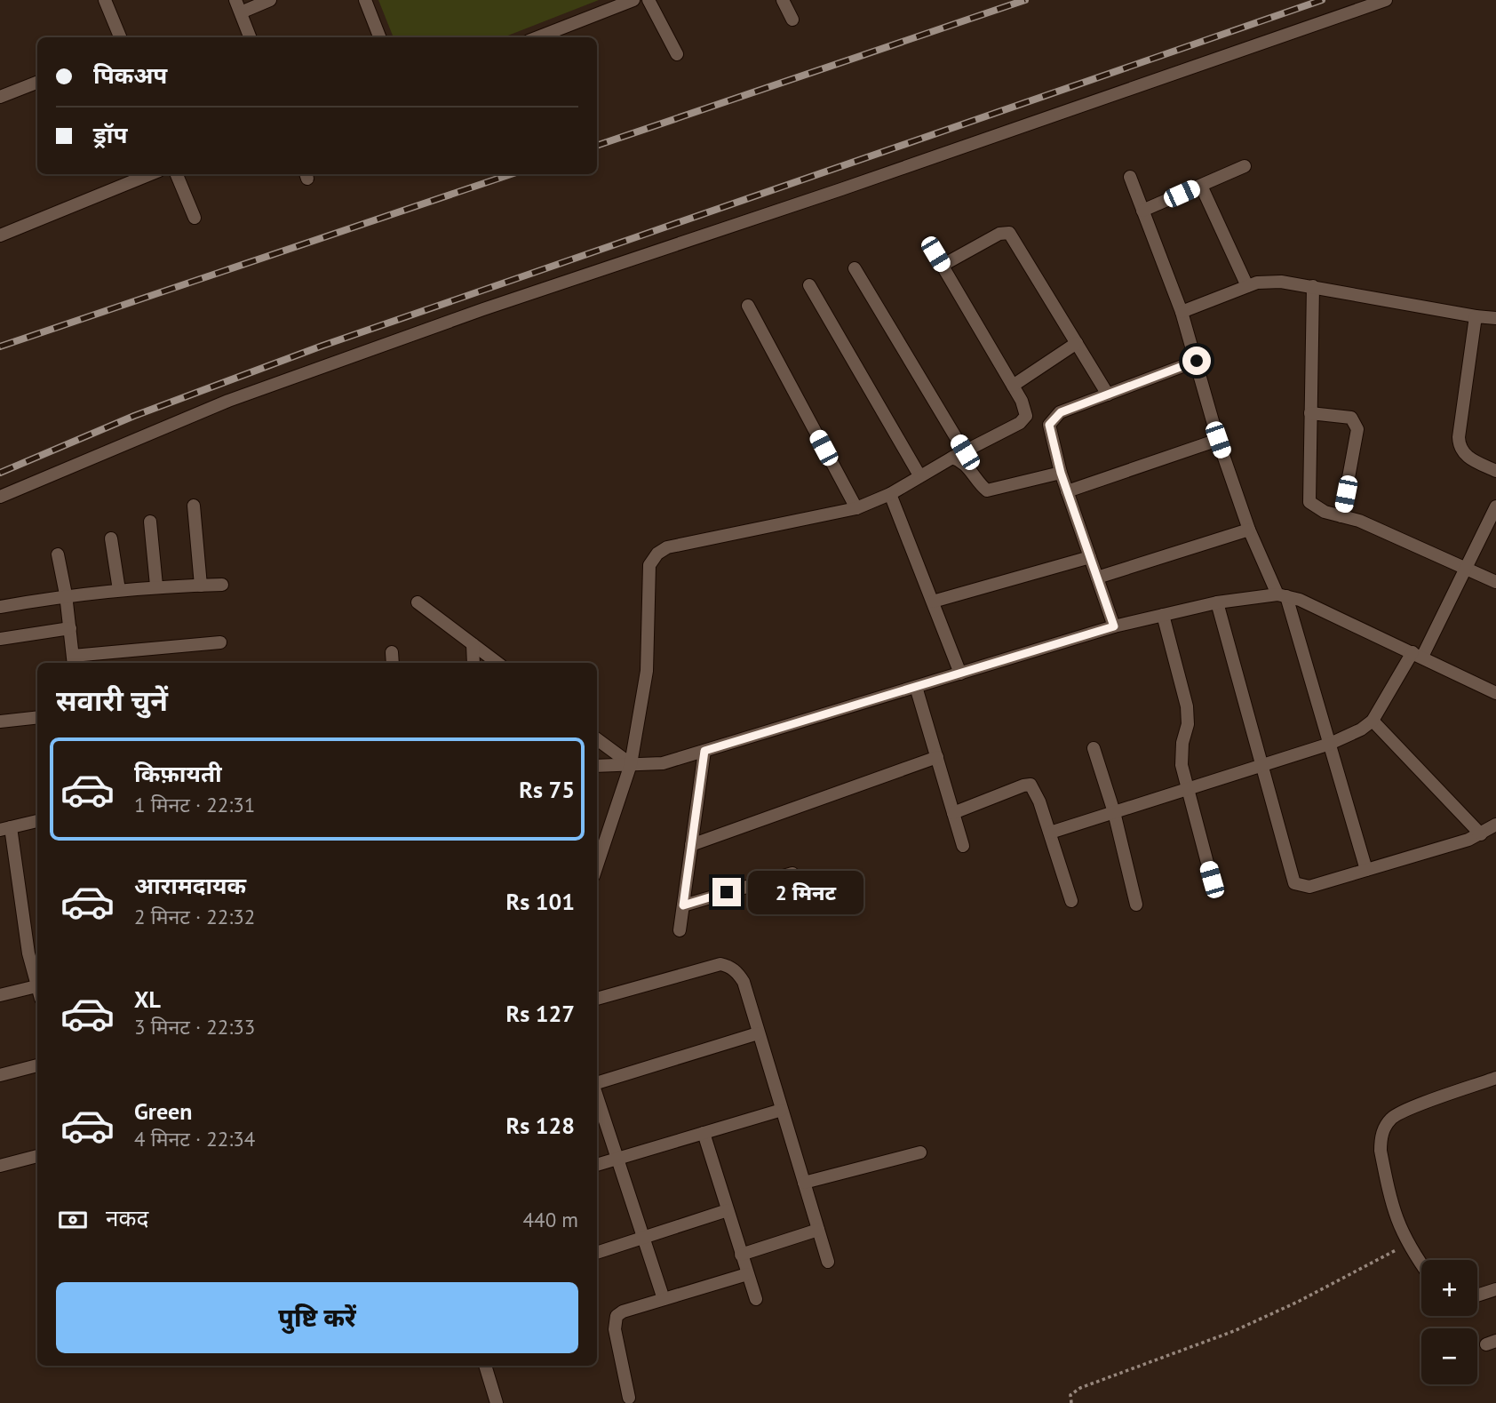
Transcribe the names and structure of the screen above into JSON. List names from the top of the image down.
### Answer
{
  "page": {
    "banner": ["पिकअप", "ड्रॉप"],
    "heading": "सवारी चुनें",
    "list": [
      {
        "name": "किफ़ायती",
        "note": "1 मिनट · 22:31",
        "value": "Rs 75"
      },
      {
        "name": "आरामदायक",
        "note": "2 मिनट · 22:32",
        "value": "Rs 101"
      },
      {
        "name": "XL",
        "note": "3 मिनट · 22:33",
        "value": "Rs 127"
      },
      {
        "name": "Green",
        "note": "4 मिनट · 22:34",
        "value": "Rs 128"
      }
    ],
    "bubble": "2 मिनट",
    "pay": ["नकद", "440 m"],
    "map_buttons": ["+", "−"],
    "buttons": "पुष्टि करें"
  }
}
